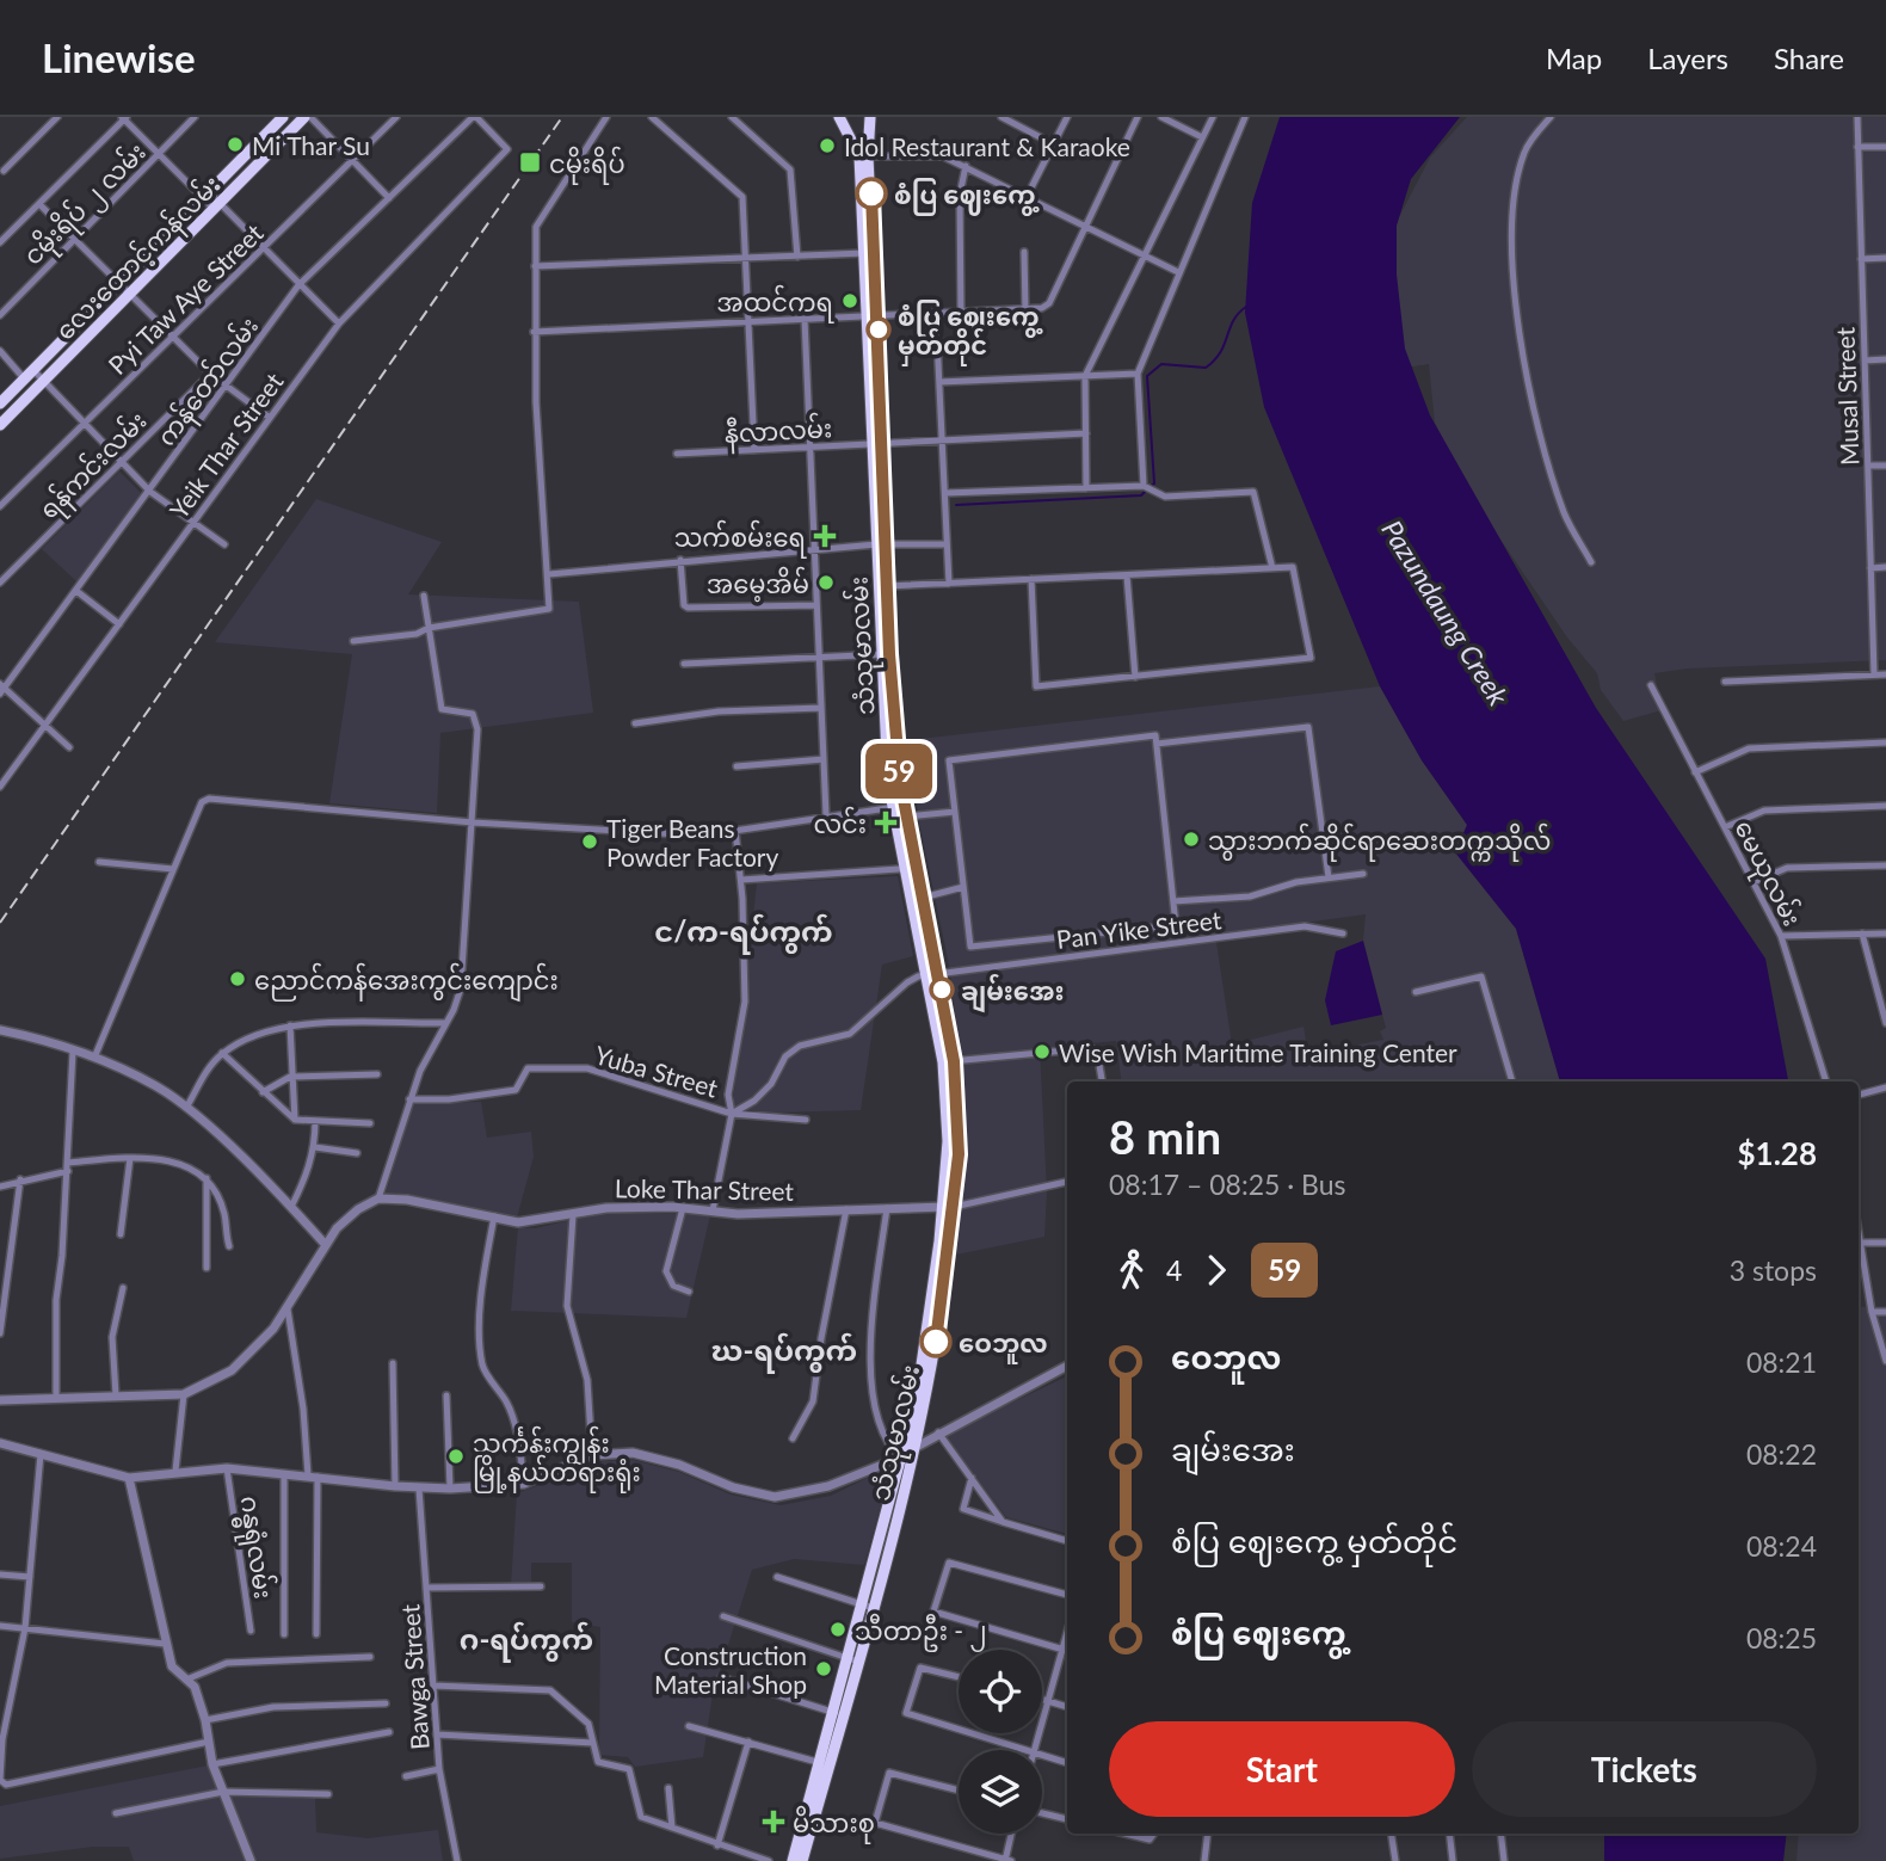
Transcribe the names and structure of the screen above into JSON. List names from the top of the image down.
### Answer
{
  "streets": {
    "main road": ["လေးထောင့်ကန်လမ်း", "သံသုမာလမ်း"],
    "street": [
      "ငမိုးရိပ် ၂ လမ်း",
      "Pyi Taw Aye Street",
      "ကန်တော်လမ်း",
      "Musal Street",
      "နီလာလမ်း",
      "Yeik Thar Street",
      "ရန်ကင်းလမ်း",
      "မေယုလမ်း",
      "Pan Yike Street",
      "Yuba Street",
      "Loke Thar Street",
      "ဂန္ဓရုံလမ်း",
      "Bawga Street"
    ]
  },
  "crossings": [
    ["ကန်တော်လမ်း", "Yeik Thar Street"],
    ["နီလာလမ်း", "သံသုမာလမ်း"],
    ["သံသုမာလမ်း", "Pan Yike Street"],
    ["သံသုမာလမ်း", "Loke Thar Street"]
  ],
  "districts": ["င/က-ရပ်ကွက်", "ဃ-ရပ်ကွက်", "ဂ-ရပ်ကွက်"],
  "water": ["Pazundaung Creek"],
  "places": {
    "other": [
      "Mi Thar Su",
      "Idol Restaurant & Karaoke",
      "စံပြ ဈေးကွေ့",
      "အထင်ကရ",
      "စံပြ ဈေးကွေ့ မှတ်တိုင်",
      "အမေ့အိမ်",
      "သွားဘက်‌ဆိုင်ရာဆေးတက္ကသိုလ်",
      "Tiger Beans Powder Factory",
      "ညောင်ကန်အေးကွင်းကျောင်း",
      "ချမ်းအေး",
      "Wise Wish Maritime Training Center",
      "ဝေဘူလ",
      "သင်္ကန်းကျွန်း မြို့နယ်တရားရုံး",
      "သီတာဦး - ၂",
      "Construction Material Shop"
    ],
    "transit": ["ငမိုးရိပ်"],
    "health": ["သက်စမ်းရေ", "လင်း", "မိသားစု"]
  },
  "lines": ["bus line 59"],
  "page": {
    "header": "Linewise",
    "nav": ["Map", "Layers", "Share"],
    "on_map": "59",
    "heading": ["8 min", "08:17 – 08:25 · Bus", "$1.28"],
    "legs": ["4", "59", "3 stops"],
    "list": [
      {
        "name": "ဝေဘူလ",
        "value": "08:21"
      },
      {
        "name": "ချမ်းအေး",
        "value": "08:22"
      },
      {
        "name": "စံပြ ဈေးကွေ့ မှတ်တိုင်",
        "value": "08:24"
      },
      {
        "name": "စံပြ ဈေးကွေ့",
        "value": "08:25"
      }
    ],
    "buttons": ["Start", "Tickets"]
  }
}
